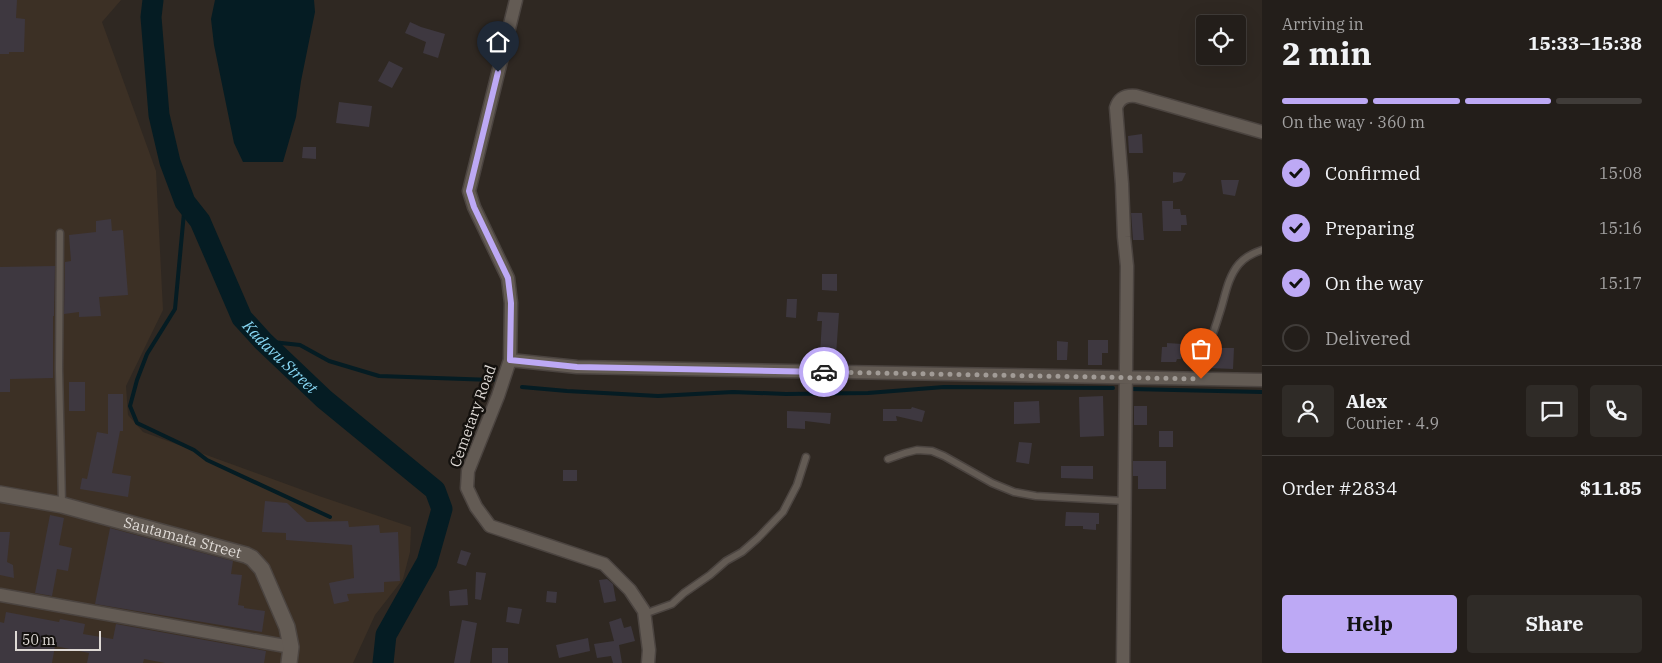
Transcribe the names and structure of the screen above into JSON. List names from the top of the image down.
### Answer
{
  "streets": {
    "street": ["Cemetary Road", "Sautamata Street"]
  },
  "water": ["Kadavu Street"],
  "scale_bar": "50 m",
  "page": {
    "heading": ["2 min", "Arriving in", "15:33–15:38"],
    "panel": [
      "Alex",
      "Courier · 4.9",
      "Order #2834",
      "$11.85"
    ],
    "bar": "On the way · 360 m",
    "list": [
      ["Confirmed", "15:08"],
      ["Preparing", "15:16"],
      ["On the way", "15:17"],
      "Delivered"
    ],
    "buttons": ["Help", "Share"],
    "scale": "50 m"
  }
}
